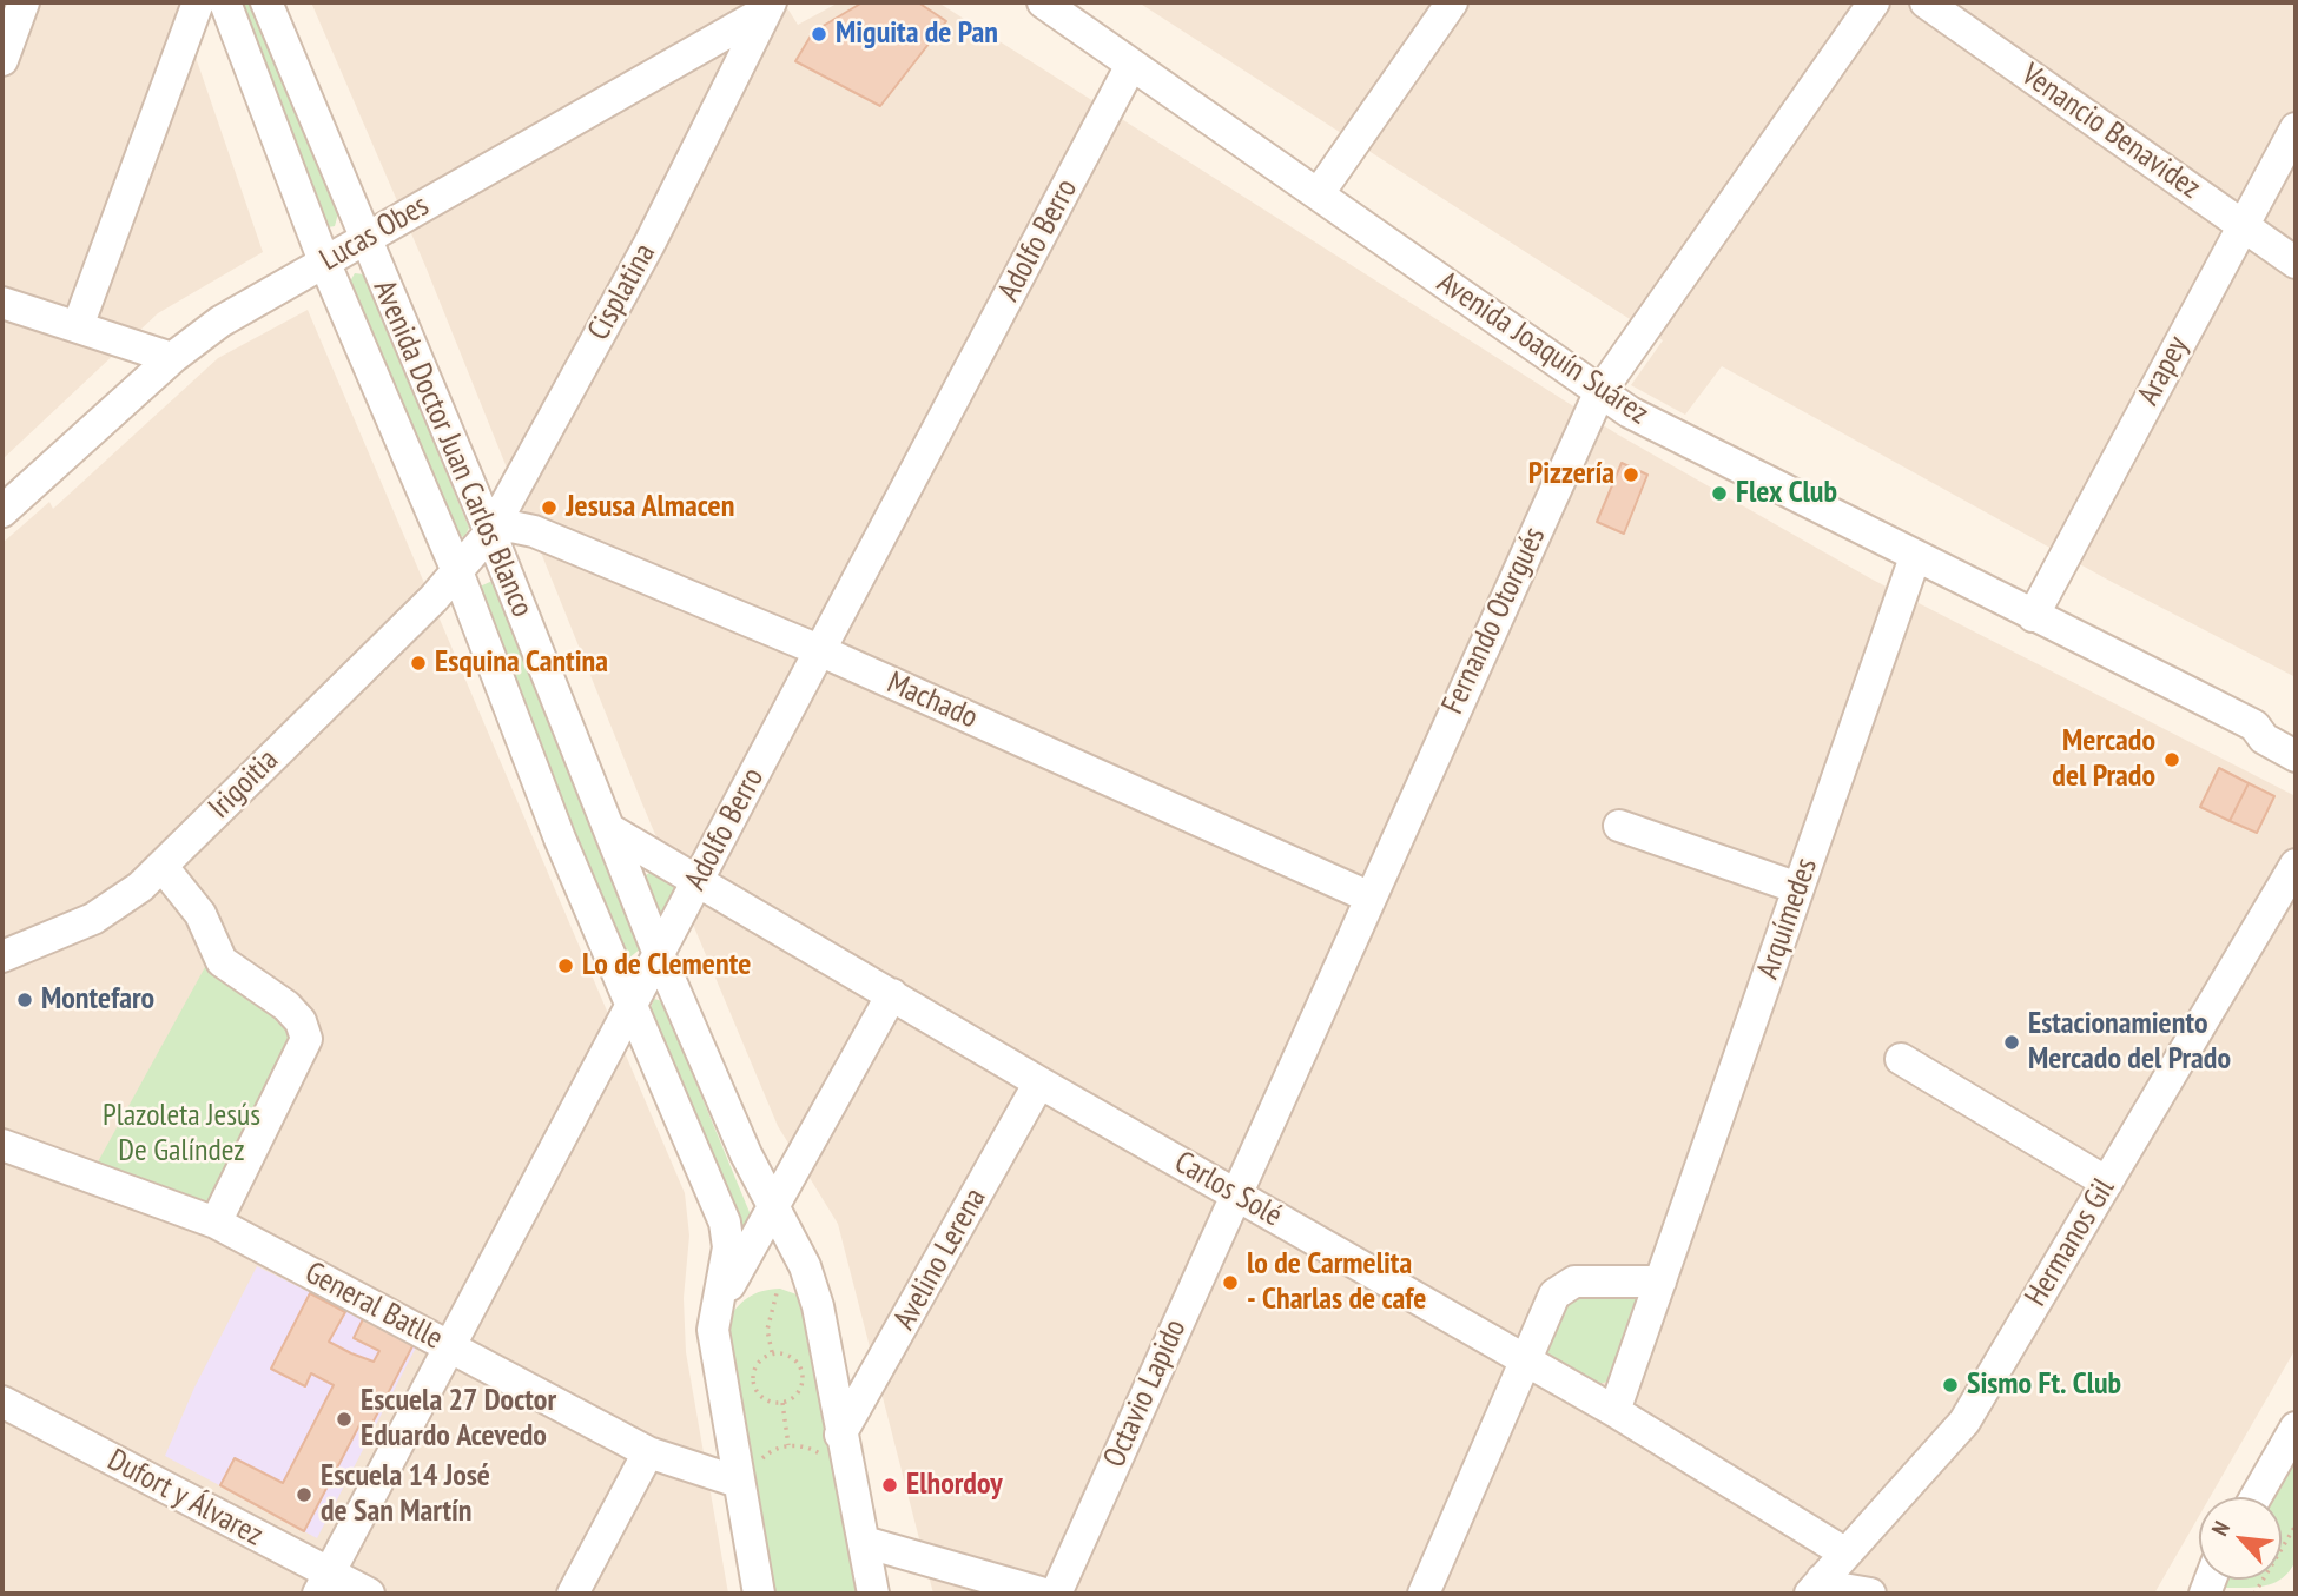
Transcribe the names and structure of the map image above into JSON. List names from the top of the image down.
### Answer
{
  "streets": {
    "street": [
      "Venancio Benavidez",
      "Lucas Obes",
      "Adolfo Berro",
      "Cisplatina",
      "Avenida Joaquín Suárez",
      "Arapey",
      "Avenida Doctor Juan Carlos Blanco",
      "Fernando Otorgués",
      "Machado",
      "Irigoitia",
      "Arquímedes",
      "Carlos Solé",
      "Hermanos Gil",
      "Avelino Lerena",
      "General Batlle",
      "Octavio Lapido",
      "Dufort y Álvarez"
    ]
  },
  "crossings": [
    ["Venancio Benavidez", "Arapey"],
    ["Lucas Obes", "Cisplatina"],
    ["Lucas Obes", "Avenida Doctor Juan Carlos Blanco"],
    ["Adolfo Berro", "Avenida Joaquín Suárez"],
    ["Adolfo Berro", "Avenida Doctor Juan Carlos Blanco"],
    ["Adolfo Berro", "Machado"],
    ["Adolfo Berro", "Carlos Solé"],
    ["Adolfo Berro", "General Batlle"],
    ["Adolfo Berro", "Dufort y Álvarez"],
    ["Cisplatina", "Avenida Doctor Juan Carlos Blanco"],
    ["Cisplatina", "Machado"],
    ["Cisplatina", "Irigoitia"],
    ["Avenida Joaquín Suárez", "Arapey"],
    ["Avenida Joaquín Suárez", "Fernando Otorgués"],
    ["Avenida Joaquín Suárez", "Arquímedes"],
    ["Avenida Doctor Juan Carlos Blanco", "Machado"],
    ["Avenida Doctor Juan Carlos Blanco", "Irigoitia"],
    ["Avenida Doctor Juan Carlos Blanco", "Carlos Solé"],
    ["Avenida Doctor Juan Carlos Blanco", "Avelino Lerena"],
    ["Avenida Doctor Juan Carlos Blanco", "General Batlle"],
    ["Fernando Otorgués", "Machado"],
    ["Fernando Otorgués", "Carlos Solé"],
    ["Fernando Otorgués", "Octavio Lapido"],
    ["Arquímedes", "Carlos Solé"],
    ["Carlos Solé", "Hermanos Gil"],
    ["Carlos Solé", "Avelino Lerena"],
    ["Carlos Solé", "Octavio Lapido"]
  ],
  "parks": ["Plazoleta Jesús De Galíndez"],
  "places": [
    "Miguita de Pan",
    "Pizzería",
    "Flex Club",
    "Jesusa Almacen",
    "Esquina Cantina",
    "Mercado del Prado",
    "Lo de Clemente",
    "Montefaro",
    "Estacionamiento Mercado del Prado",
    "lo de Carmelita - Charlas de cafe",
    "Sismo Ft. Club",
    "Escuela 27 Doctor Eduardo Acevedo",
    "Elhordoy",
    "Escuela 14 José de San Martín"
  ],
  "north": "top left"
}
